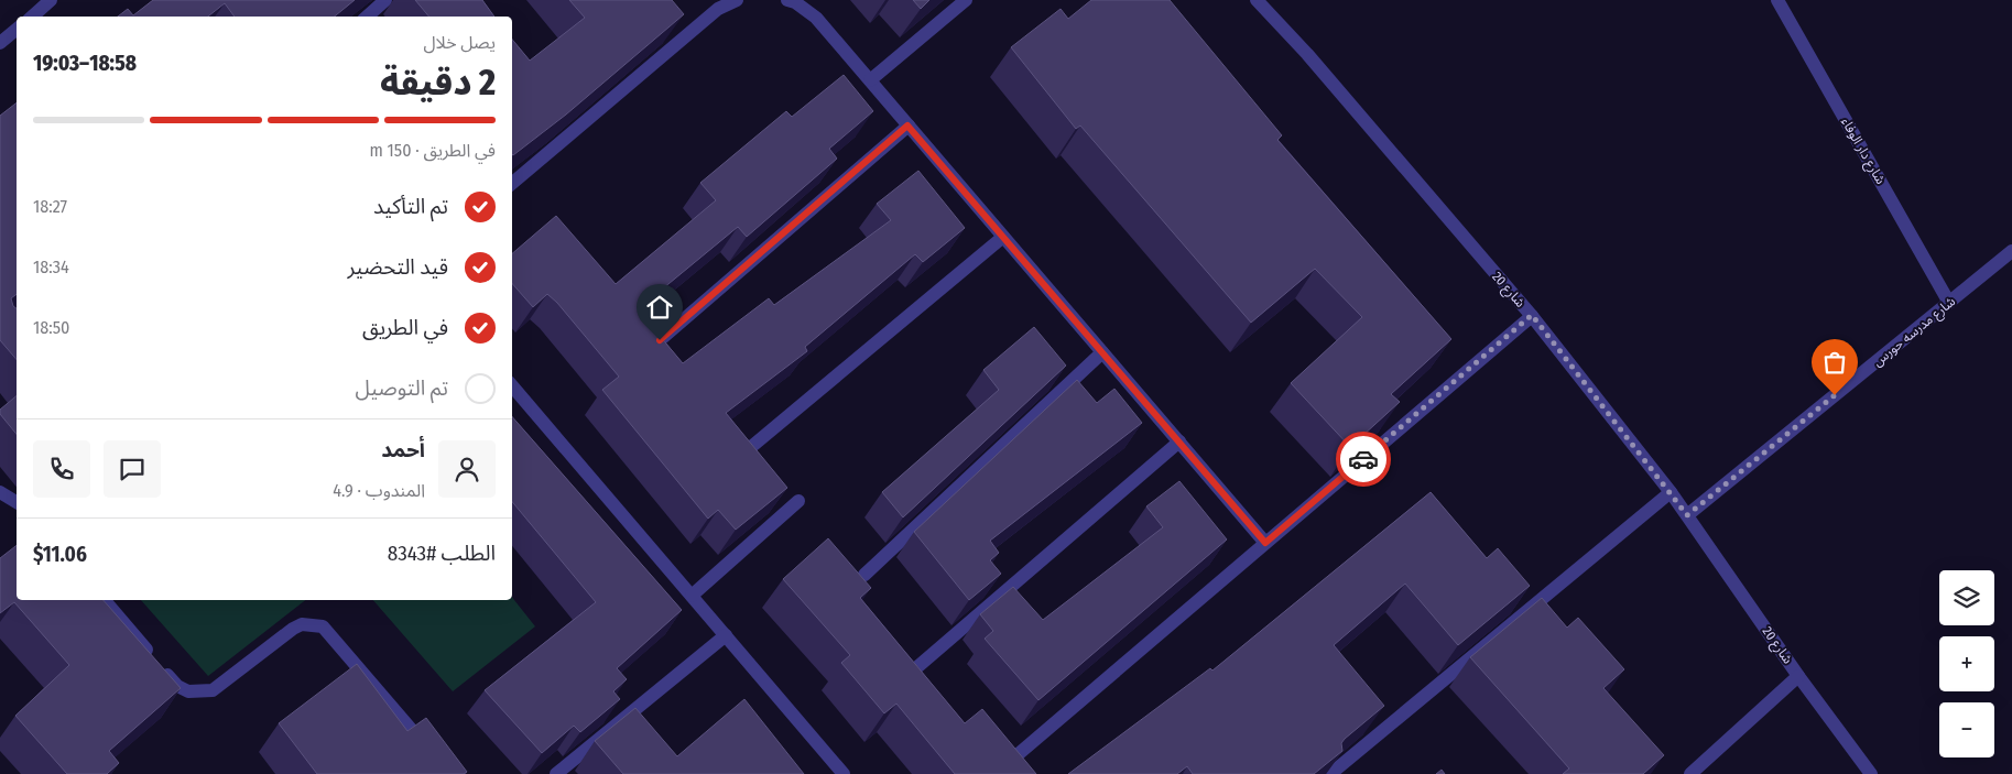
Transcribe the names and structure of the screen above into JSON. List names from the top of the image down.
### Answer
{
  "streets": {
    "street": ["شارع دار الوفاء", "شارع 20", "شارع مدرسه حورس"]
  },
  "crossings": [
    ["شارع دار الوفاء", "شارع مدرسه حورس"],
    ["شارع 20", "شارع مدرسه حورس"]
  ],
  "page": {
    "heading": ["2 دقيقة", "يصل خلال", "18:58–19:03"],
    "panel": [
      "أحمد",
      "المندوب · 4.9",
      "الطلب #8343",
      "$11.06"
    ],
    "bar": "في الطريق · 150 m",
    "list": [
      ["تم التأكيد", "18:27"],
      ["قيد التحضير", "18:34"],
      ["في الطريق", "18:50"],
      "تم التوصيل"
    ],
    "map_buttons": ["+", "−"]
  }
}
